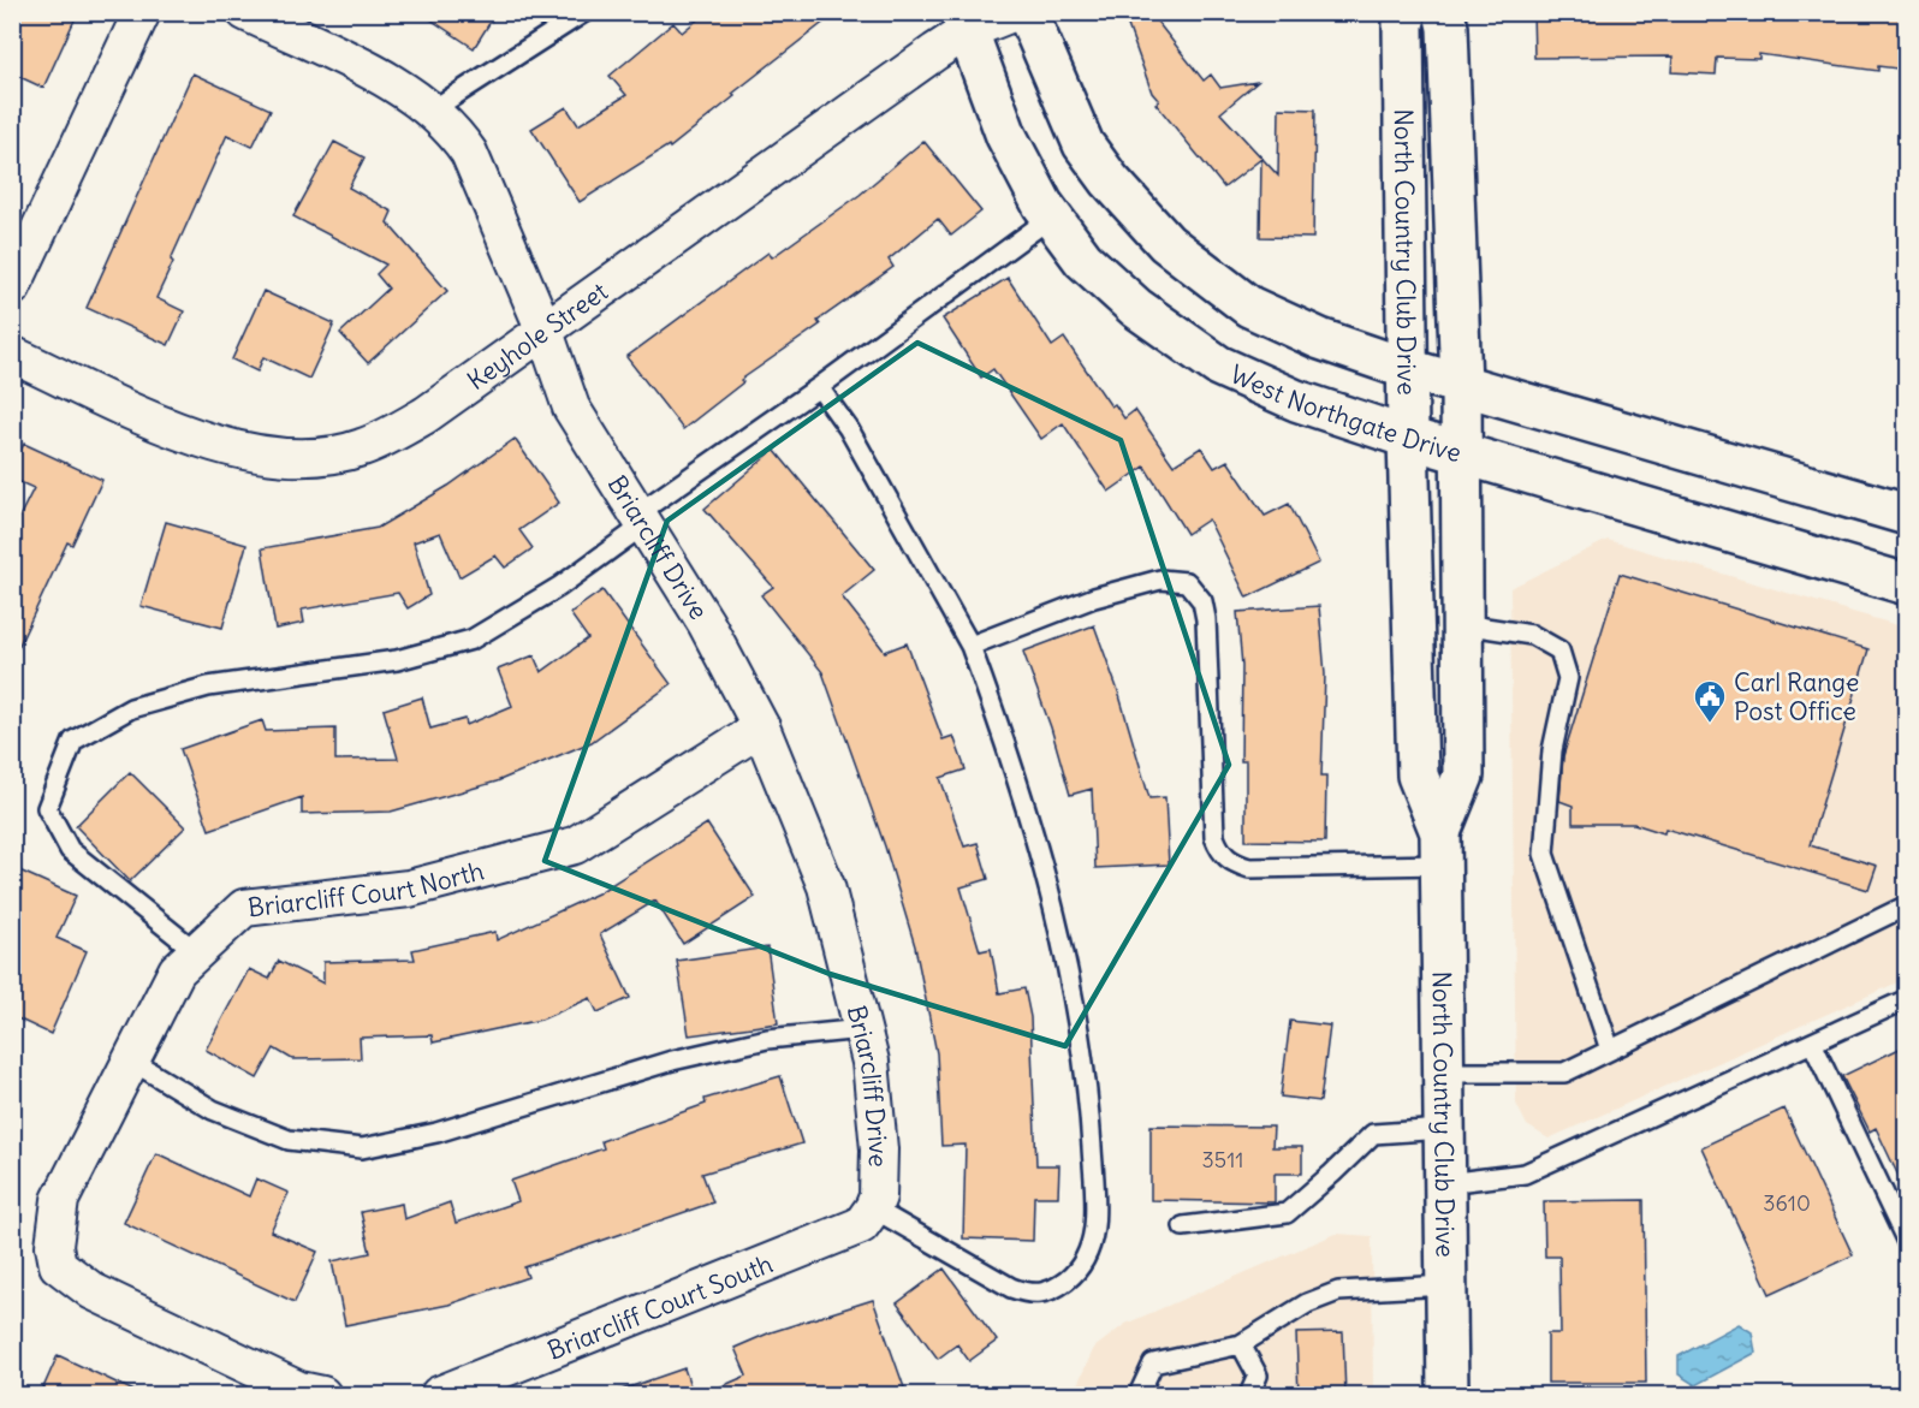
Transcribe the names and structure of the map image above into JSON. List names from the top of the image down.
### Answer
{
  "streets": {
    "main road": ["North Country Club Drive", "West Northgate Drive"],
    "street": [
      "Keyhole Street",
      "Briarcliff Drive",
      "Briarcliff Court North",
      "Briarcliff Court South"
    ]
  },
  "crossings": [
    ["North Country Club Drive", "West Northgate Drive"],
    ["Keyhole Street", "West Northgate Drive"],
    ["Keyhole Street", "Briarcliff Drive"],
    ["Briarcliff Drive", "Briarcliff Court North"],
    ["Briarcliff Drive", "Briarcliff Court South"]
  ],
  "places": {
    "public building": ["Carl Range Post Office"]
  },
  "house_numbers": ["3511", "3610"]
}
